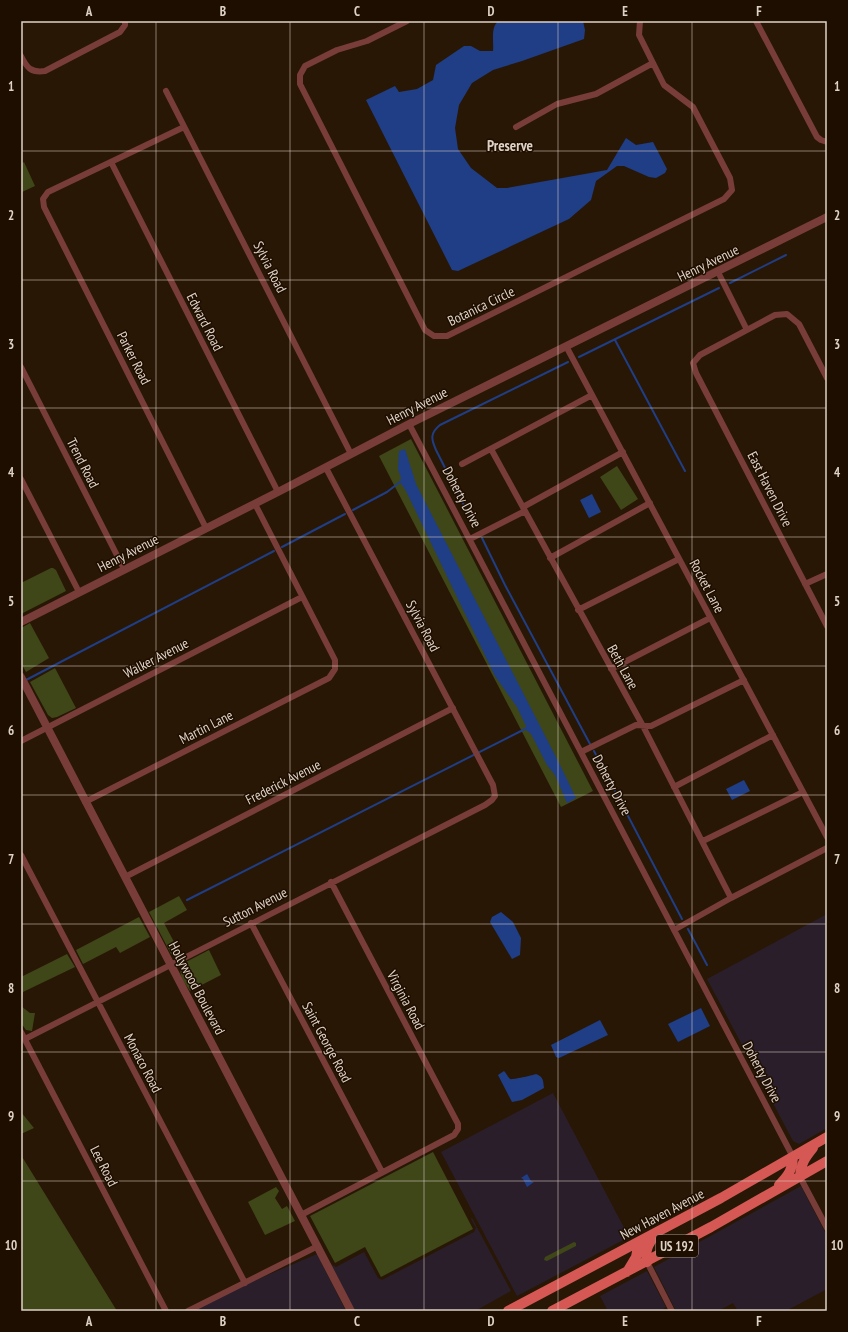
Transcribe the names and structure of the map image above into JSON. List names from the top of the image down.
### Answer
{
  "streets": {
    "main road": ["New Haven Avenue", "US 192"],
    "street": [
      "Henry Avenue",
      "Sylvia Road",
      "Botanica Circle",
      "Edward Road",
      "Parker Road",
      "Trend Road",
      "East Haven Drive",
      "Doherty Drive",
      "Rocket Lane",
      "Walker Avenue",
      "Beth Lane",
      "Martin Lane",
      "Frederick Avenue",
      "Sutton Avenue",
      "Hollywood Boulevard",
      "Virginia Road",
      "Saint George Road",
      "Monaco Road",
      "Lee Road"
    ]
  },
  "crossings": [
    ["Henry Avenue", "Sylvia Road"],
    ["Henry Avenue", "Edward Road"],
    ["Henry Avenue", "Parker Road"],
    ["Henry Avenue", "Trend Road"],
    ["Henry Avenue", "Doherty Drive"],
    ["Henry Avenue", "Rocket Lane"],
    ["Sylvia Road", "Frederick Avenue"],
    ["Sylvia Road", "Sutton Avenue"],
    ["Edward Road", "Parker Road"],
    ["Doherty Drive", "New Haven Avenue"],
    ["Walker Avenue", "Martin Lane"],
    ["Walker Avenue", "Hollywood Boulevard"],
    ["Martin Lane", "Hollywood Boulevard"],
    ["Frederick Avenue", "Hollywood Boulevard"],
    ["Sutton Avenue", "Hollywood Boulevard"],
    ["Sutton Avenue", "Virginia Road"],
    ["Sutton Avenue", "Saint George Road"],
    ["Sutton Avenue", "Monaco Road"],
    ["Sutton Avenue", "Lee Road"],
    ["Virginia Road", "Saint George Road"]
  ],
  "districts": ["Preserve"],
  "grid": {
    "columns": [
      "A",
      "B",
      "C",
      "D",
      "E",
      "F"
    ],
    "rows": [
      "1",
      "2",
      "3",
      "4",
      "5",
      "6",
      "7",
      "8",
      "9",
      "10"
    ]
  }
}
